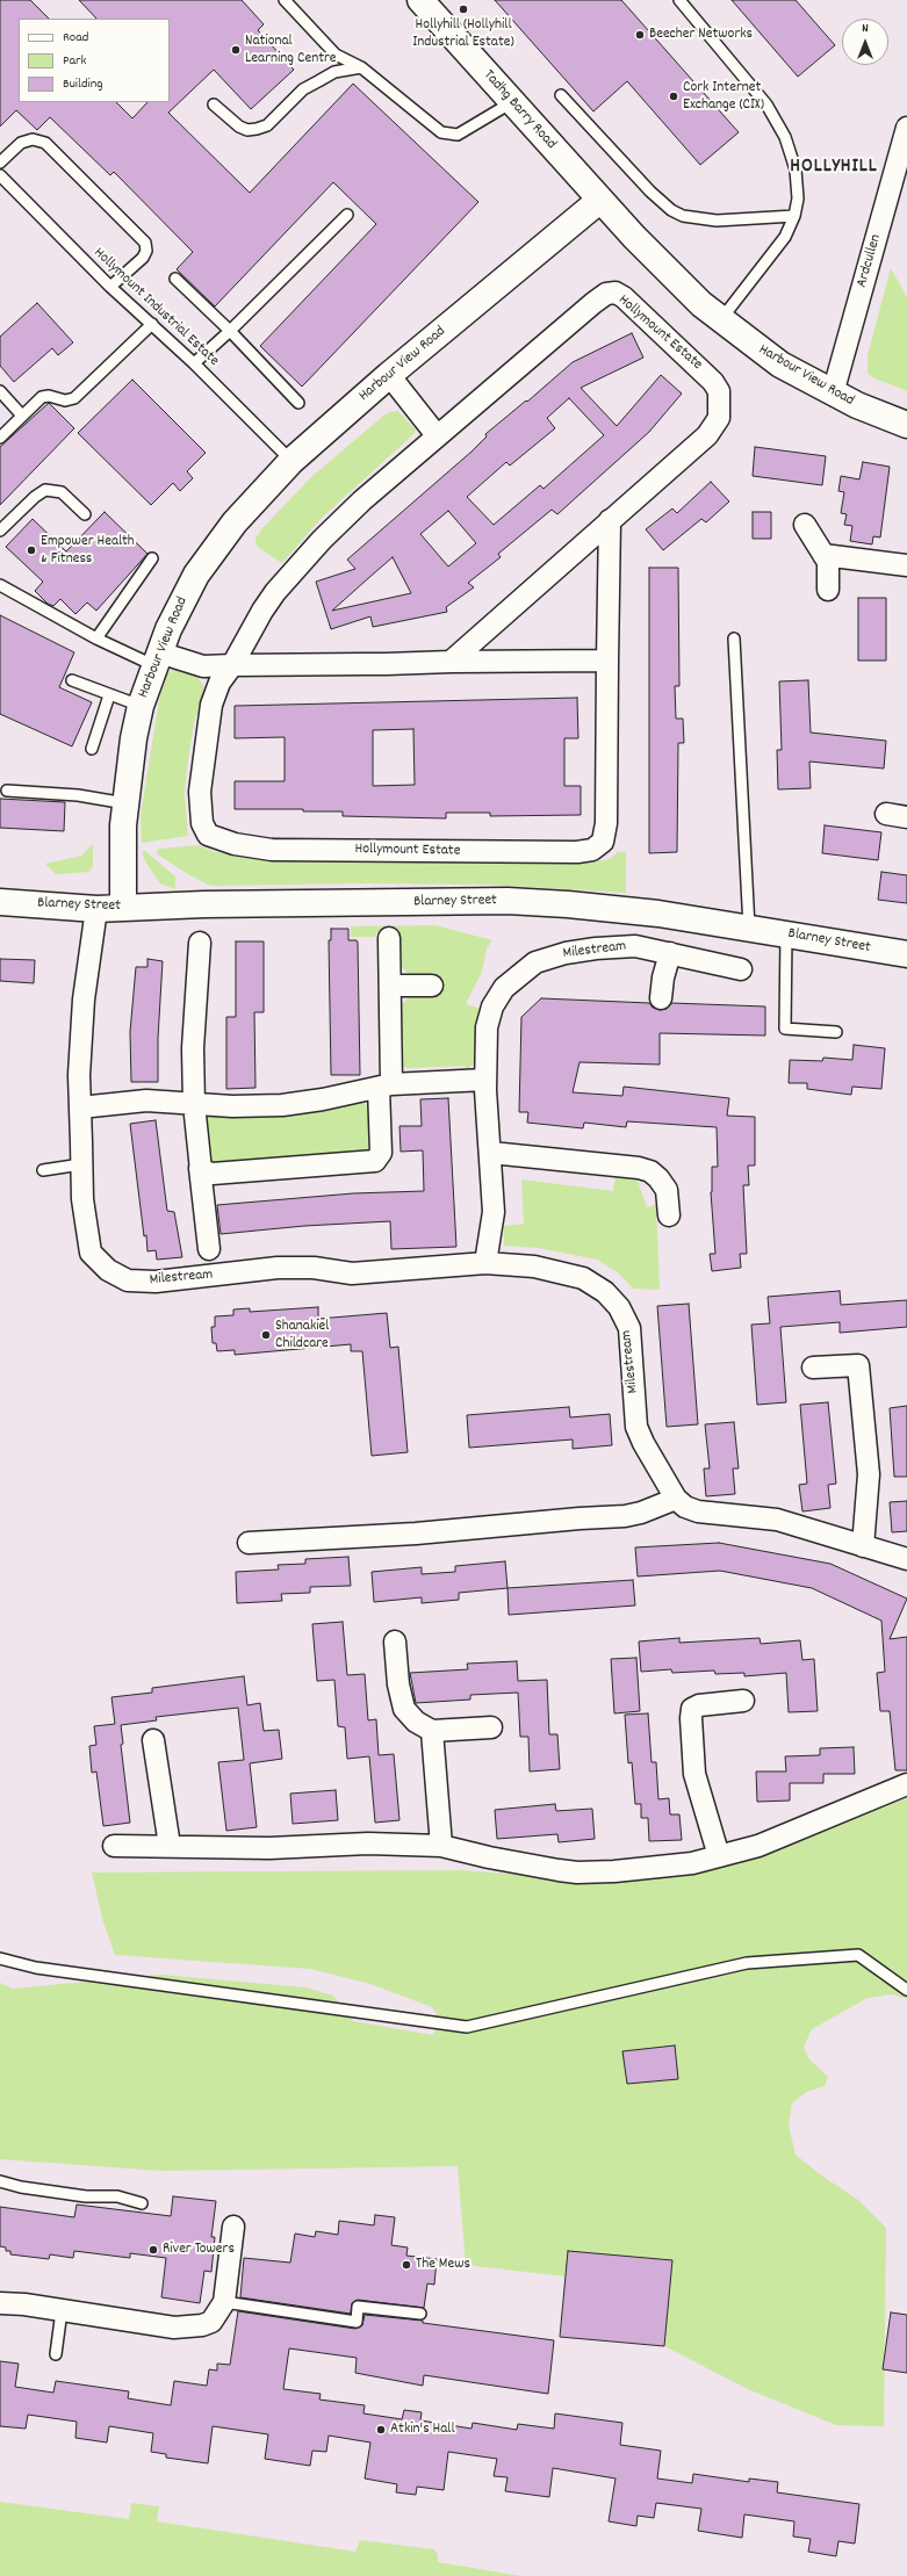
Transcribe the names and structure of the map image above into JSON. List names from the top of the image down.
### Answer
{
  "streets": {
    "street": [
      "Tadhg Barry Road",
      "Ardcullen",
      "Hollymount Estate",
      "Harbour View Road",
      "Blarney Street",
      "Milestream"
    ],
    "lane": ["Hollymount Industrial Estate"]
  },
  "crossings": [
    ["Tadhg Barry Road", "Harbour View Road"],
    ["Ardcullen", "Harbour View Road"],
    ["Hollymount Industrial Estate", "Harbour View Road"],
    ["Harbour View Road", "Blarney Street"],
    ["Blarney Street", "Milestream"]
  ],
  "districts": ["HOLLYHILL"],
  "places": [
    "Hollyhill (Hollyhill Industrial Estate)",
    "Beecher Networks",
    "National Learning Centre",
    "Cork Internet Exchange (CIX)",
    "Empower Health & Fitness",
    "Shanakiel Childcare",
    "River Towers",
    "The Mews",
    "Atkin's Hall"
  ],
  "legend": ["Road", "Park", "Building"],
  "north": "top"
}
